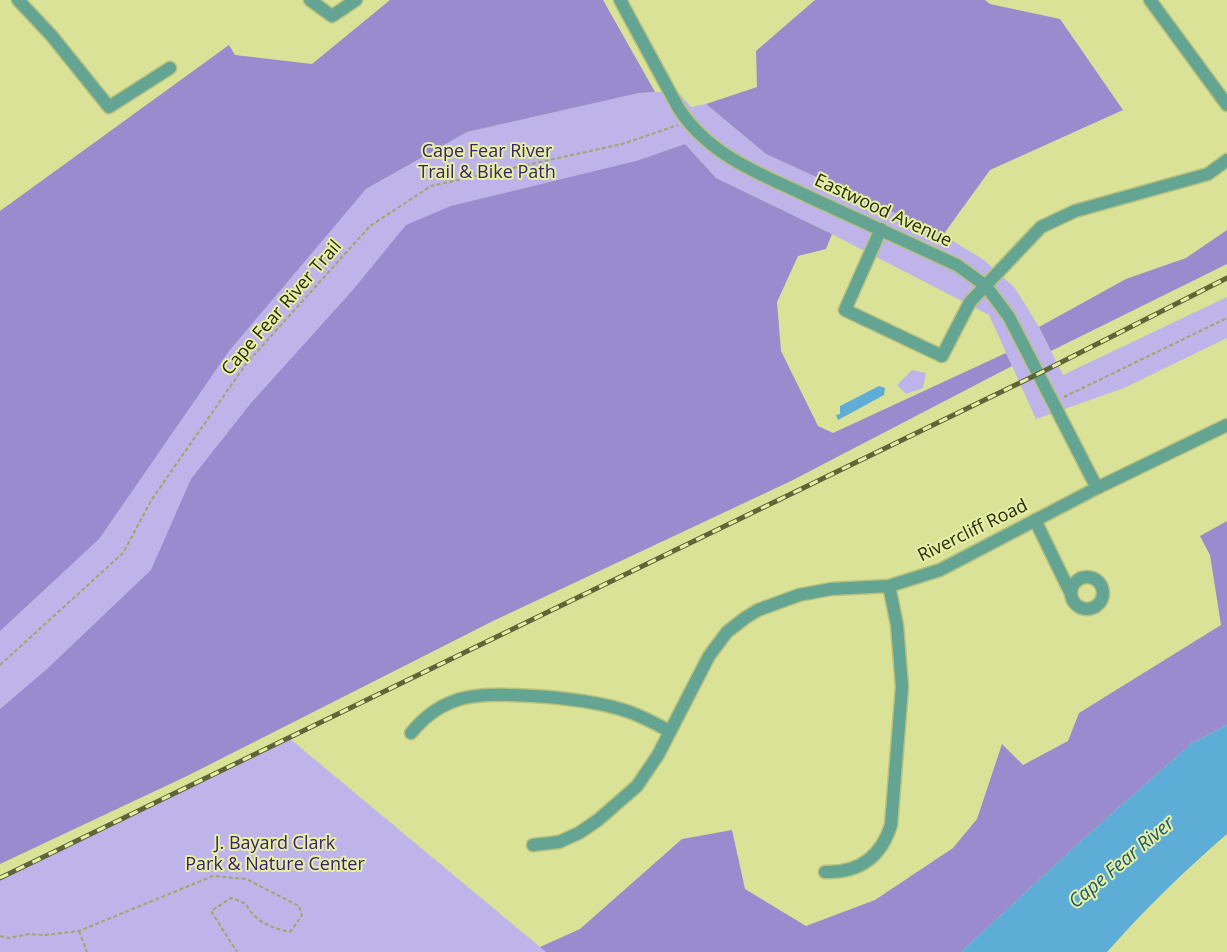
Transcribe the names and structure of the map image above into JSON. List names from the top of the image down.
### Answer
{
  "streets": {
    "street": ["Eastwood Avenue", "Rivercliff Road"],
    "path": ["Cape Fear River Trail"]
  },
  "crossings": [
    ["Eastwood Avenue", "Cape Fear River Trail"],
    ["Eastwood Avenue", "Rivercliff Road"]
  ],
  "water": ["Cape Fear River"],
  "parks": ["Cape Fear River Trail & Bike Path", "J. Bayard Clark Park & Nature Center"]
}
